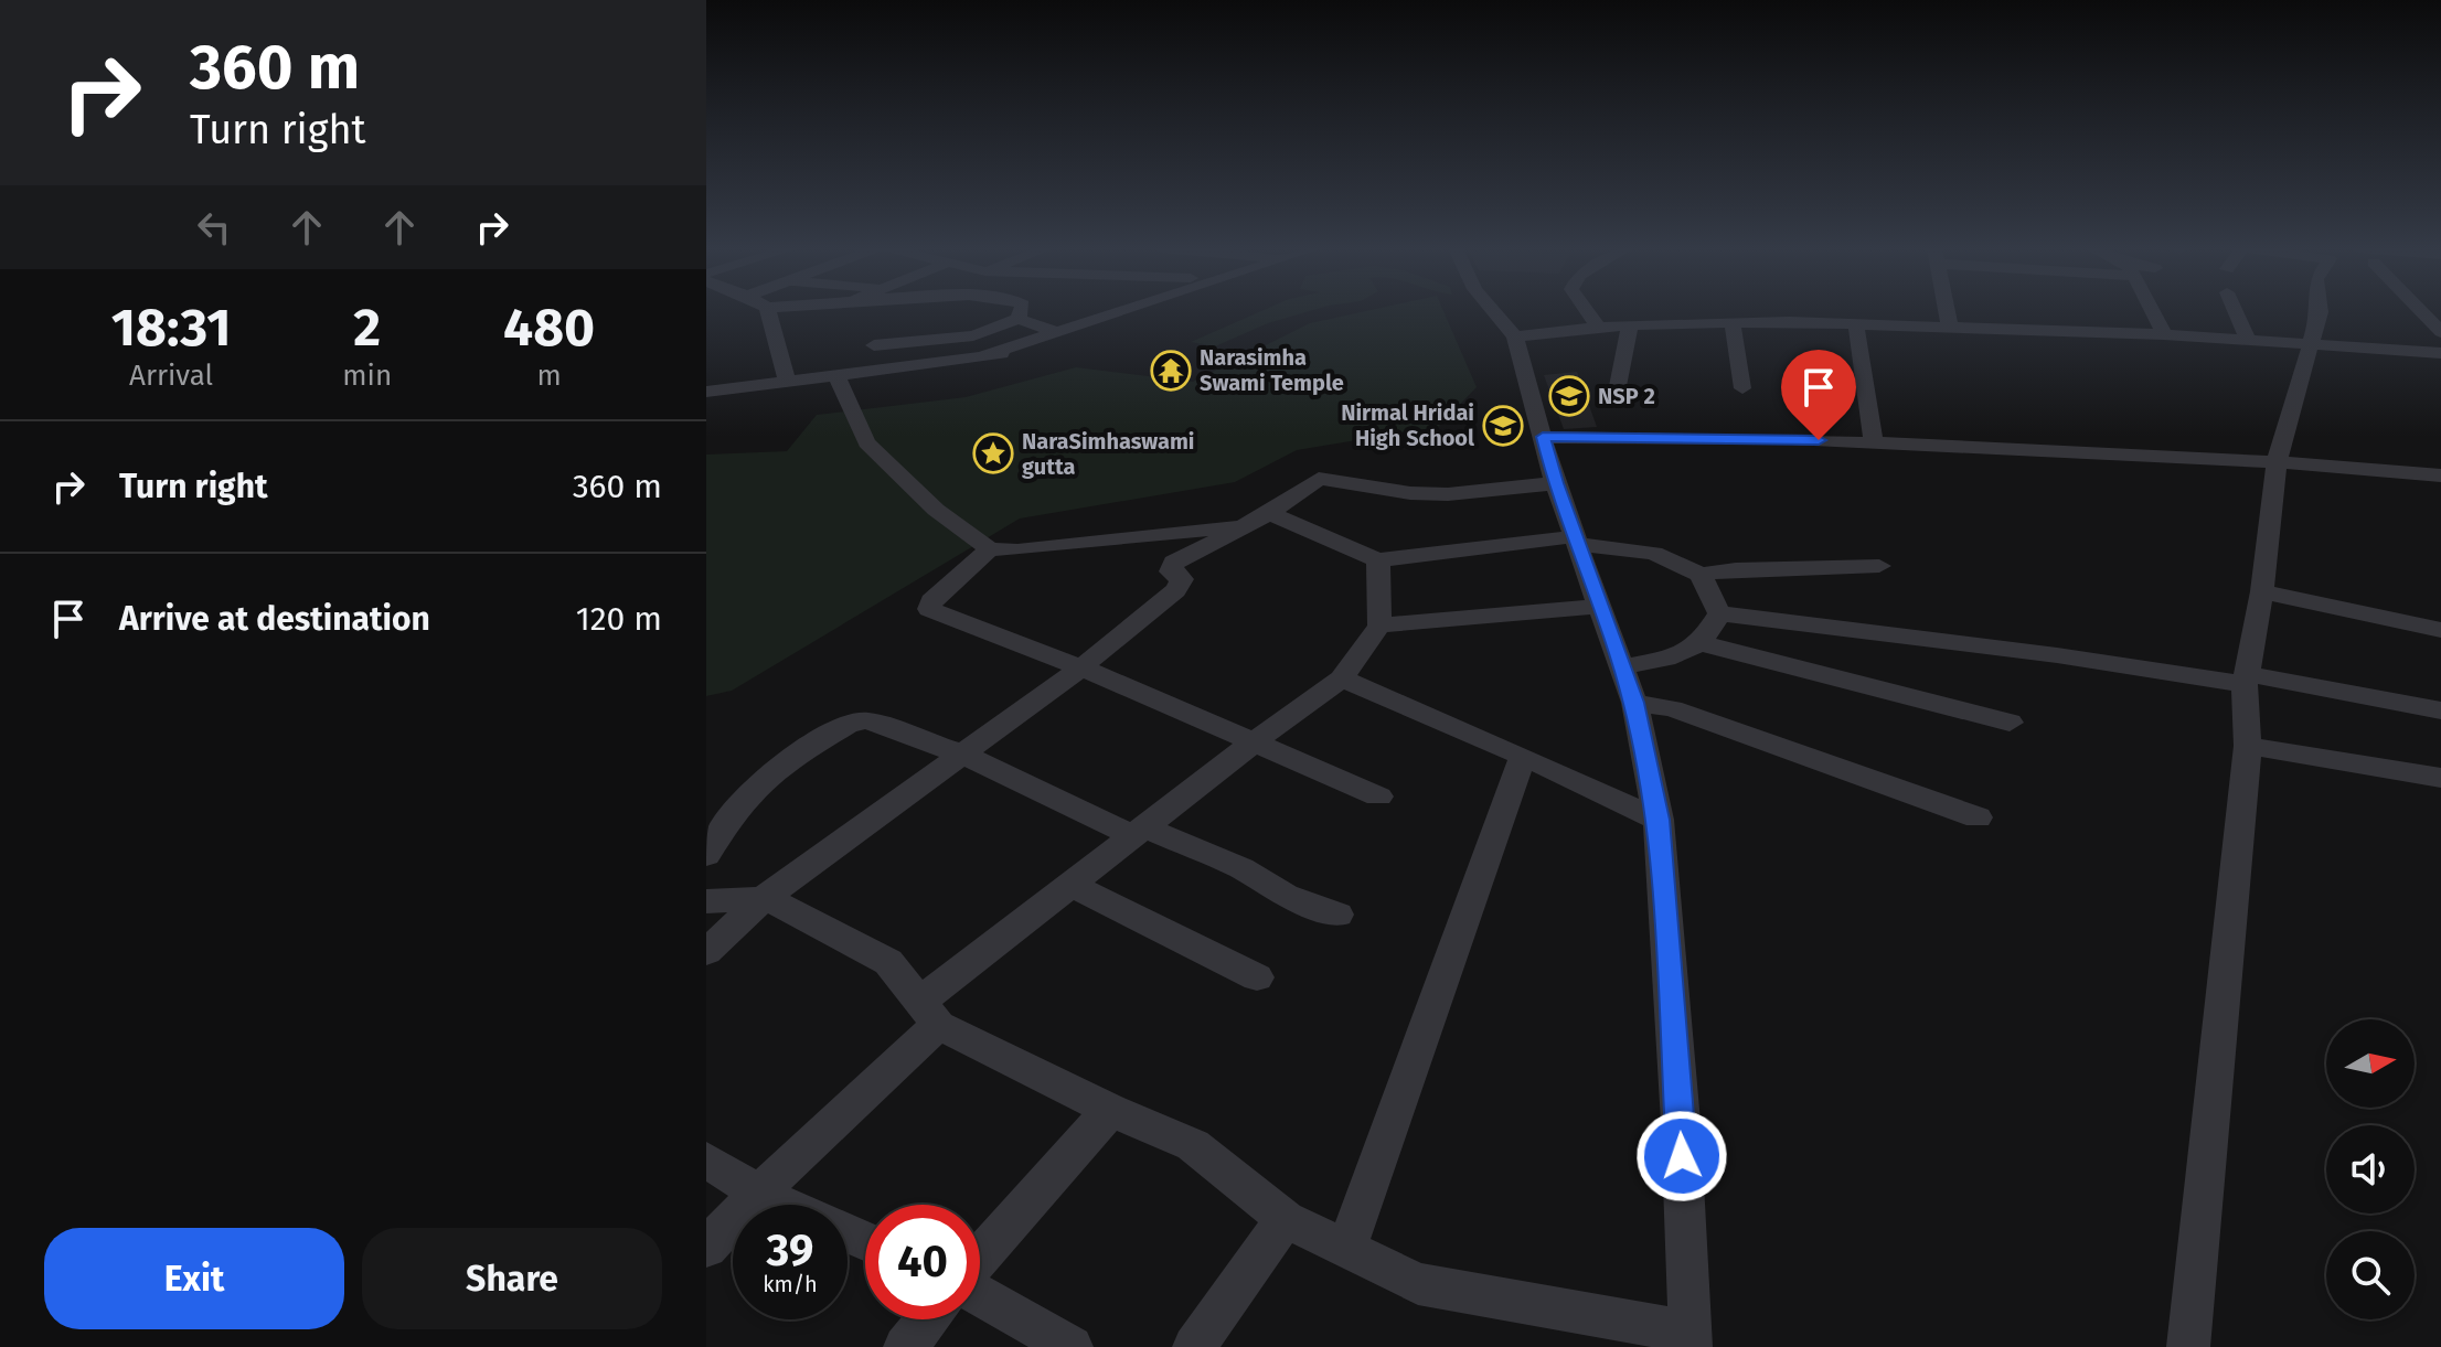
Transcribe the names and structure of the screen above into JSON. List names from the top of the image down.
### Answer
{
  "places": {
    "temple": ["Narasimha Swami Temple"],
    "school or university": ["NSP 2", "Nirmal Hridai High School"],
    "place": ["NaraSimhaswami gutta"]
  },
  "north": "right",
  "page": {
    "turn": ["360 m", "Turn right"],
    "eta": [
      "18:31",
      "Arrival",
      "2",
      "min",
      "480",
      "m"
    ],
    "list": [
      {
        "name": "Turn right",
        "value": "360 m"
      },
      {
        "name": "Arrive at destination",
        "value": "120 m"
      }
    ],
    "speed": "39 km/h",
    "limit": "40",
    "buttons": ["Exit", "Share"]
  }
}
